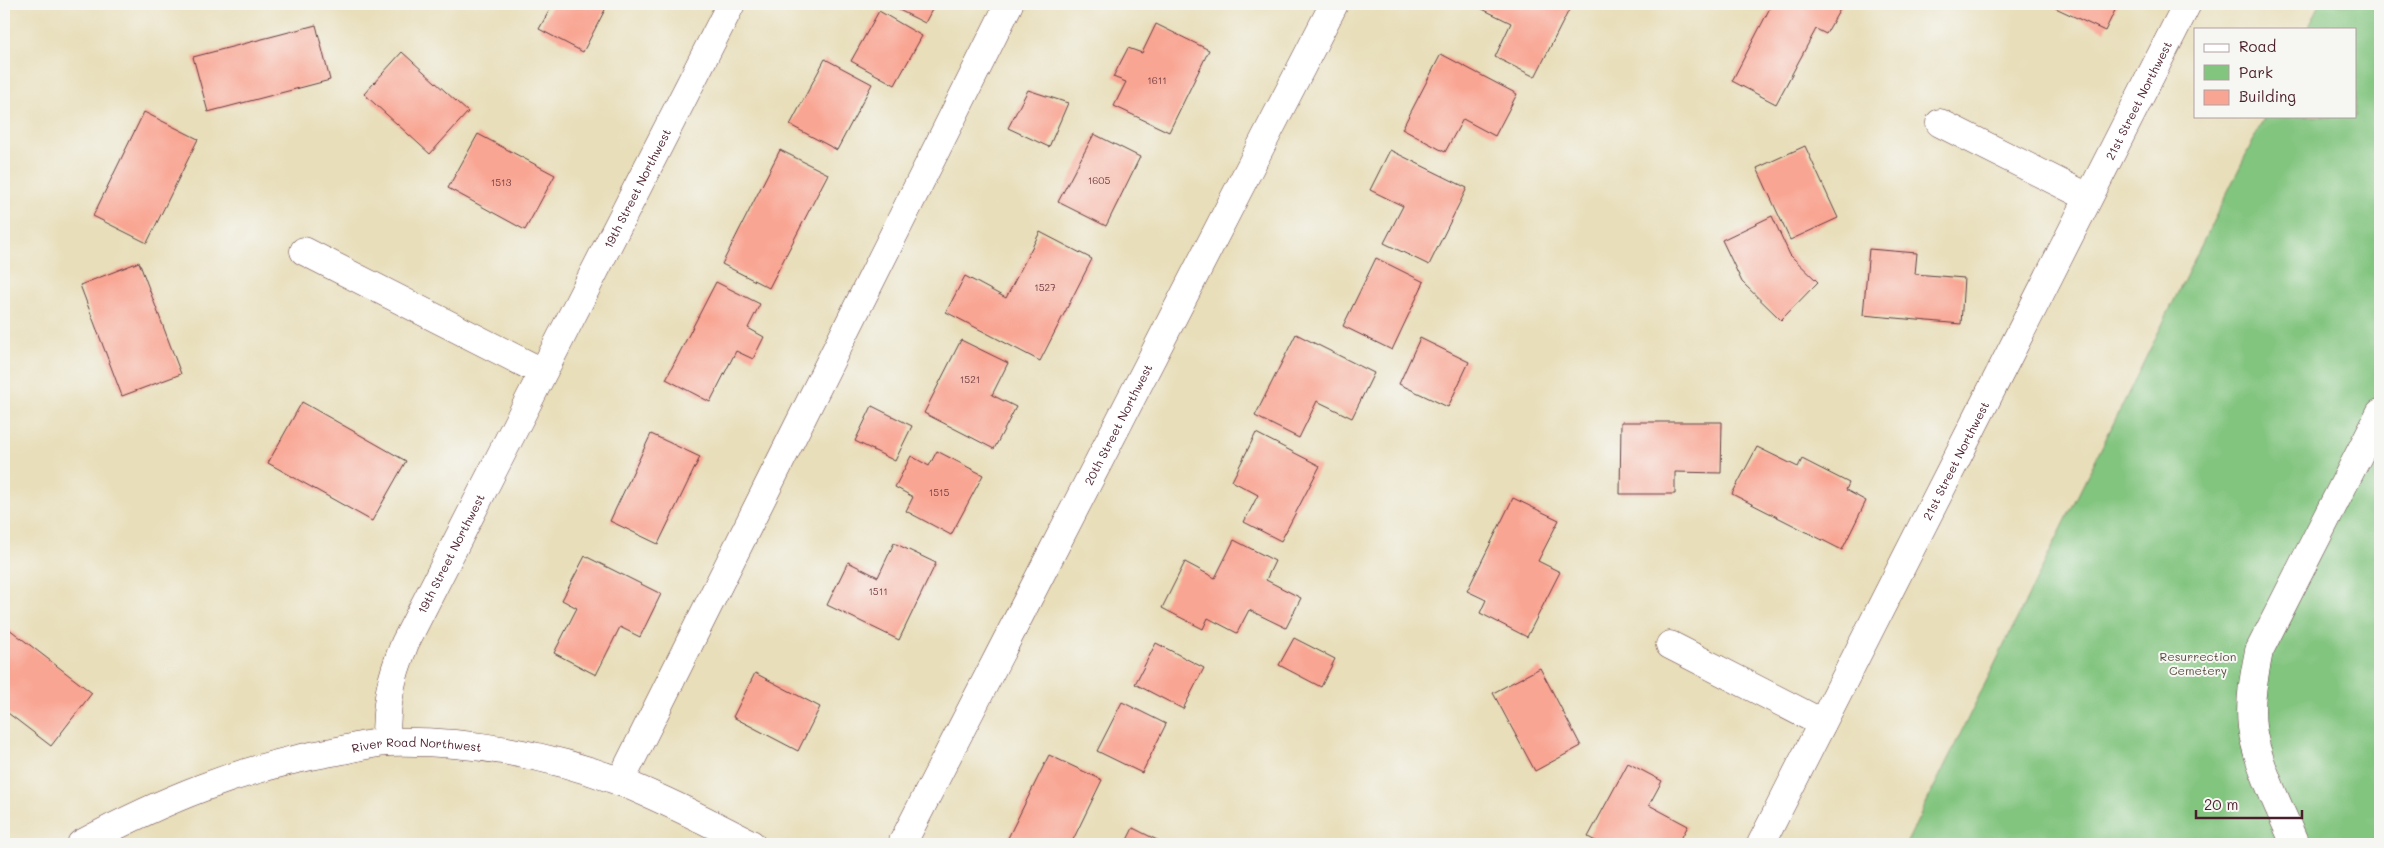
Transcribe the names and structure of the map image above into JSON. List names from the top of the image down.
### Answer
{
  "streets": {
    "street": [
      "21st Street Northwest",
      "19th Street Northwest",
      "20th Street Northwest",
      "River Road Northwest"
    ]
  },
  "crossings": [
    ["19th Street Northwest", "River Road Northwest"]
  ],
  "parks": ["Resurrection Cemetery"],
  "house_numbers": [
    "1611",
    "1605",
    "1513",
    "1527",
    "1521",
    "1515",
    "1511"
  ],
  "legend": ["Road", "Park", "Building"],
  "scale_bar": "20 m"
}
